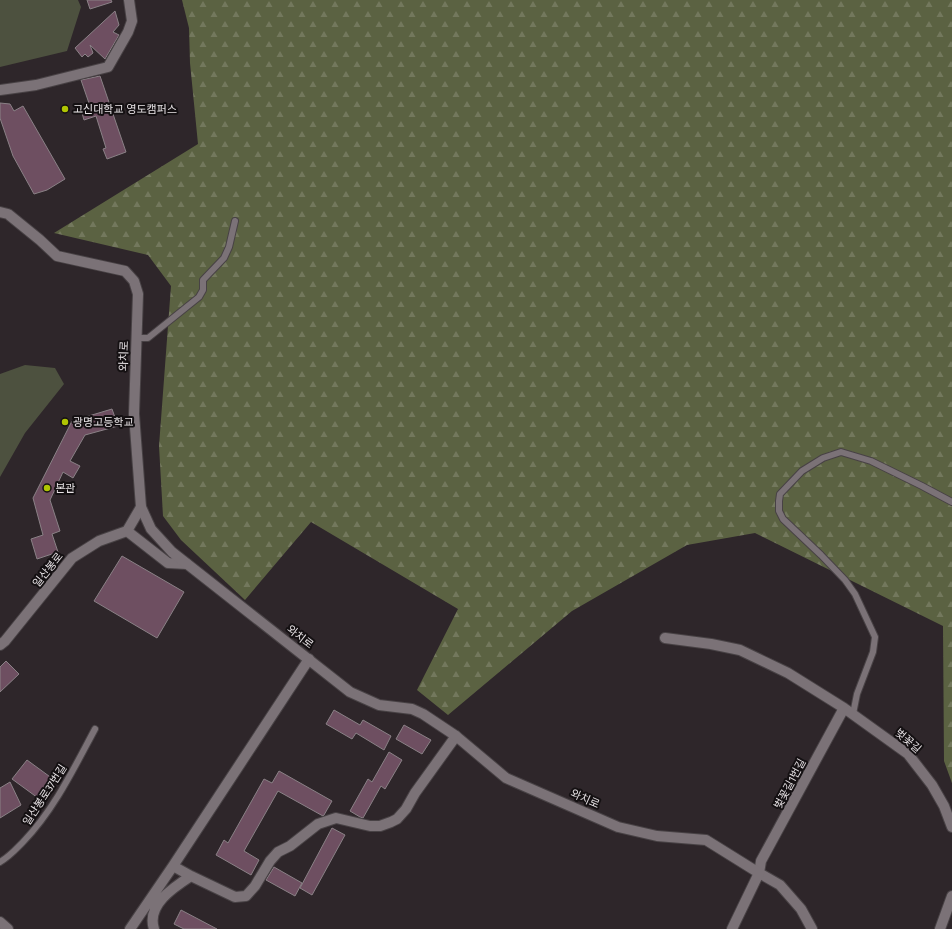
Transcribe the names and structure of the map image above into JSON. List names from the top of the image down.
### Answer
{
  "streets": {
    "street": [
      "와치로",
      "일산봉로",
      "벚꽃길",
      "벚꽃길1번길"
    ],
    "lane": ["일산봉로37번길"]
  },
  "crossings": [
    ["와치로", "벚꽃길1번길"],
    ["벚꽃길", "벚꽃길1번길"]
  ],
  "places": ["고신대학교 영도캠퍼스", "광명고등학교", "본관"]
}
